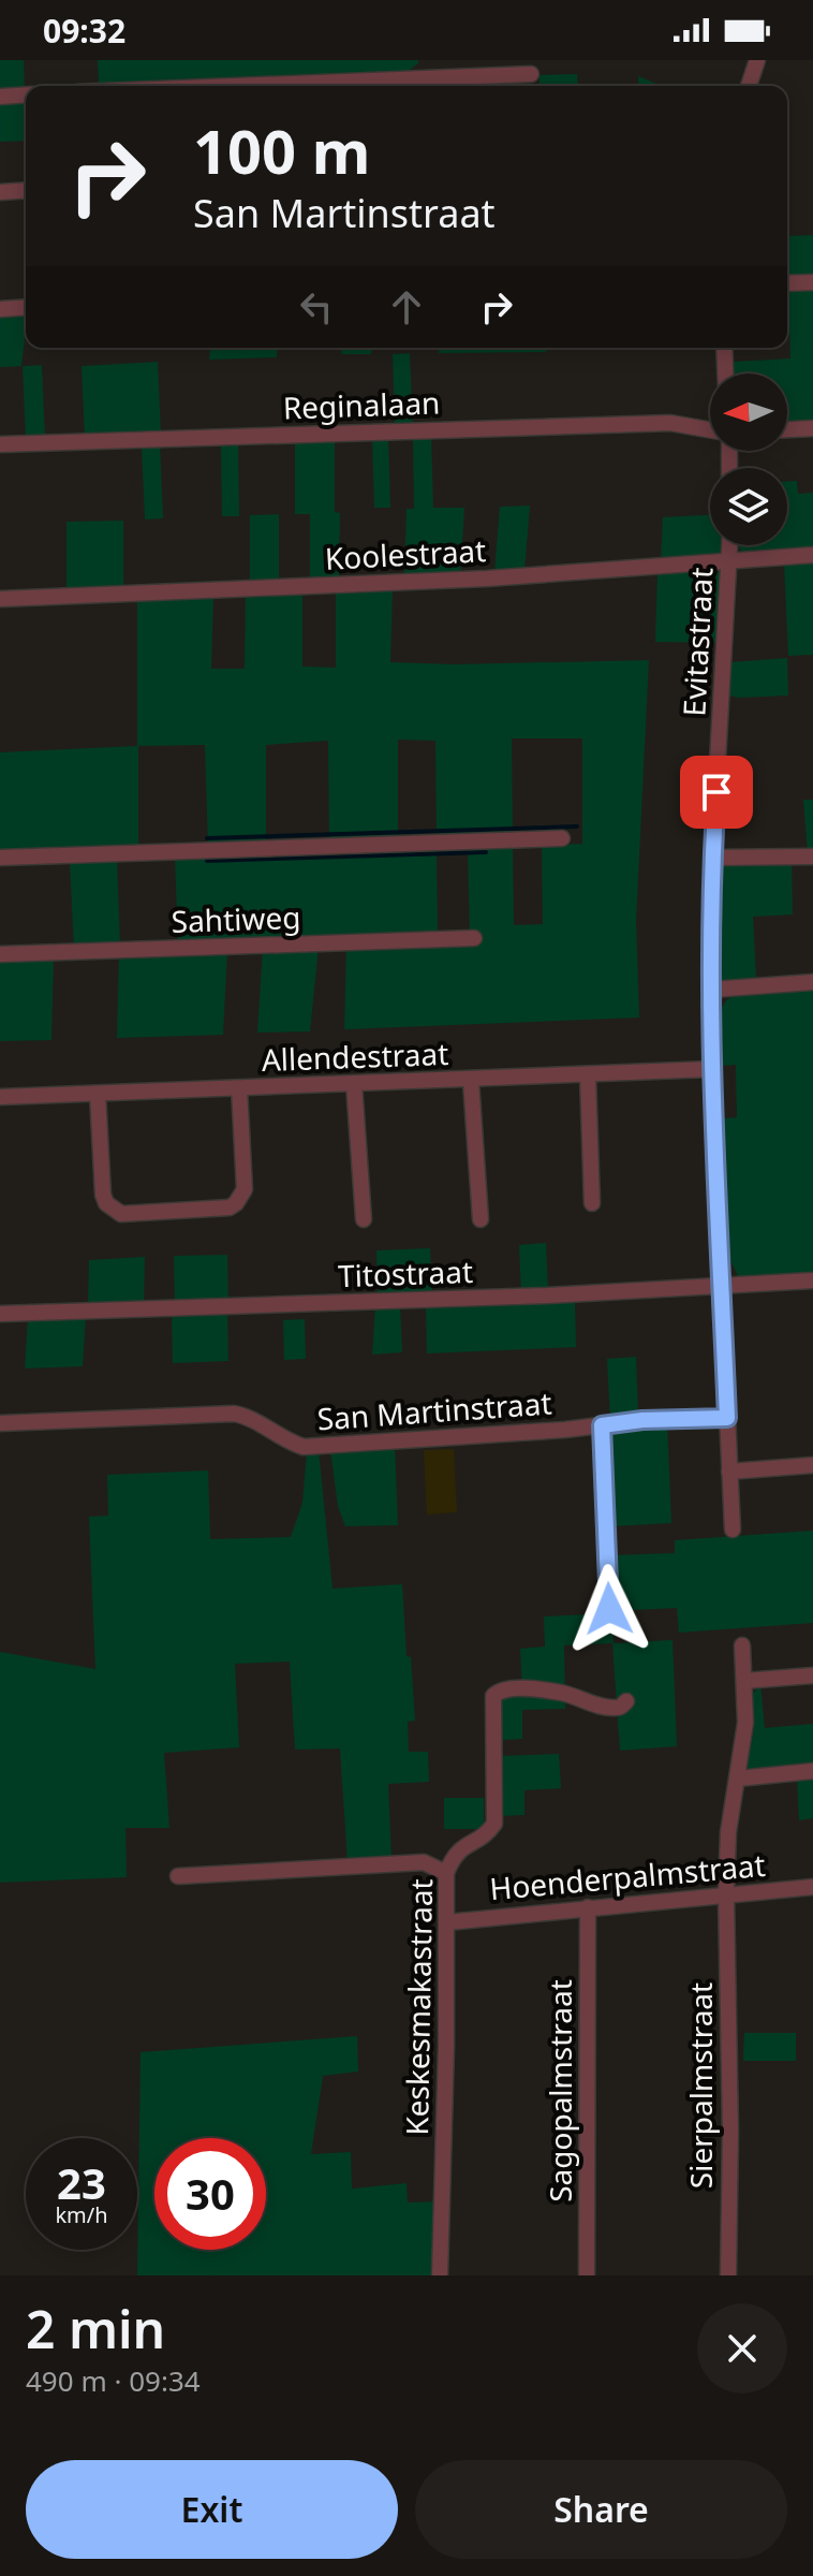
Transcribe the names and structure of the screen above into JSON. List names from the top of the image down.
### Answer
{
  "streets": {
    "street": [
      "Reginalaan",
      "Koolestraat",
      "Evitastraat",
      "Sahtiweg",
      "Allendestraat",
      "Titostraat",
      "San Martinstraat",
      "Hoenderpalmstraat",
      "Keskesmakastraat",
      "Sierpalmstraat",
      "Sagopalmstraat"
    ]
  },
  "crossings": [
    ["Koolestraat", "Evitastraat"],
    ["Evitastraat", "Allendestraat"],
    ["Evitastraat", "Titostraat"],
    ["Evitastraat", "San Martinstraat"],
    ["Hoenderpalmstraat", "Keskesmakastraat"],
    ["Hoenderpalmstraat", "Sierpalmstraat"],
    ["Hoenderpalmstraat", "Sagopalmstraat"]
  ],
  "north": "left",
  "page": {
    "status": "09:32",
    "turn": ["100 m", "San Martinstraat"],
    "speed": "23 km/h",
    "limit": "30",
    "heading": ["2 min", "490 m · 09:34"],
    "buttons": ["Exit", "Share"]
  }
}
